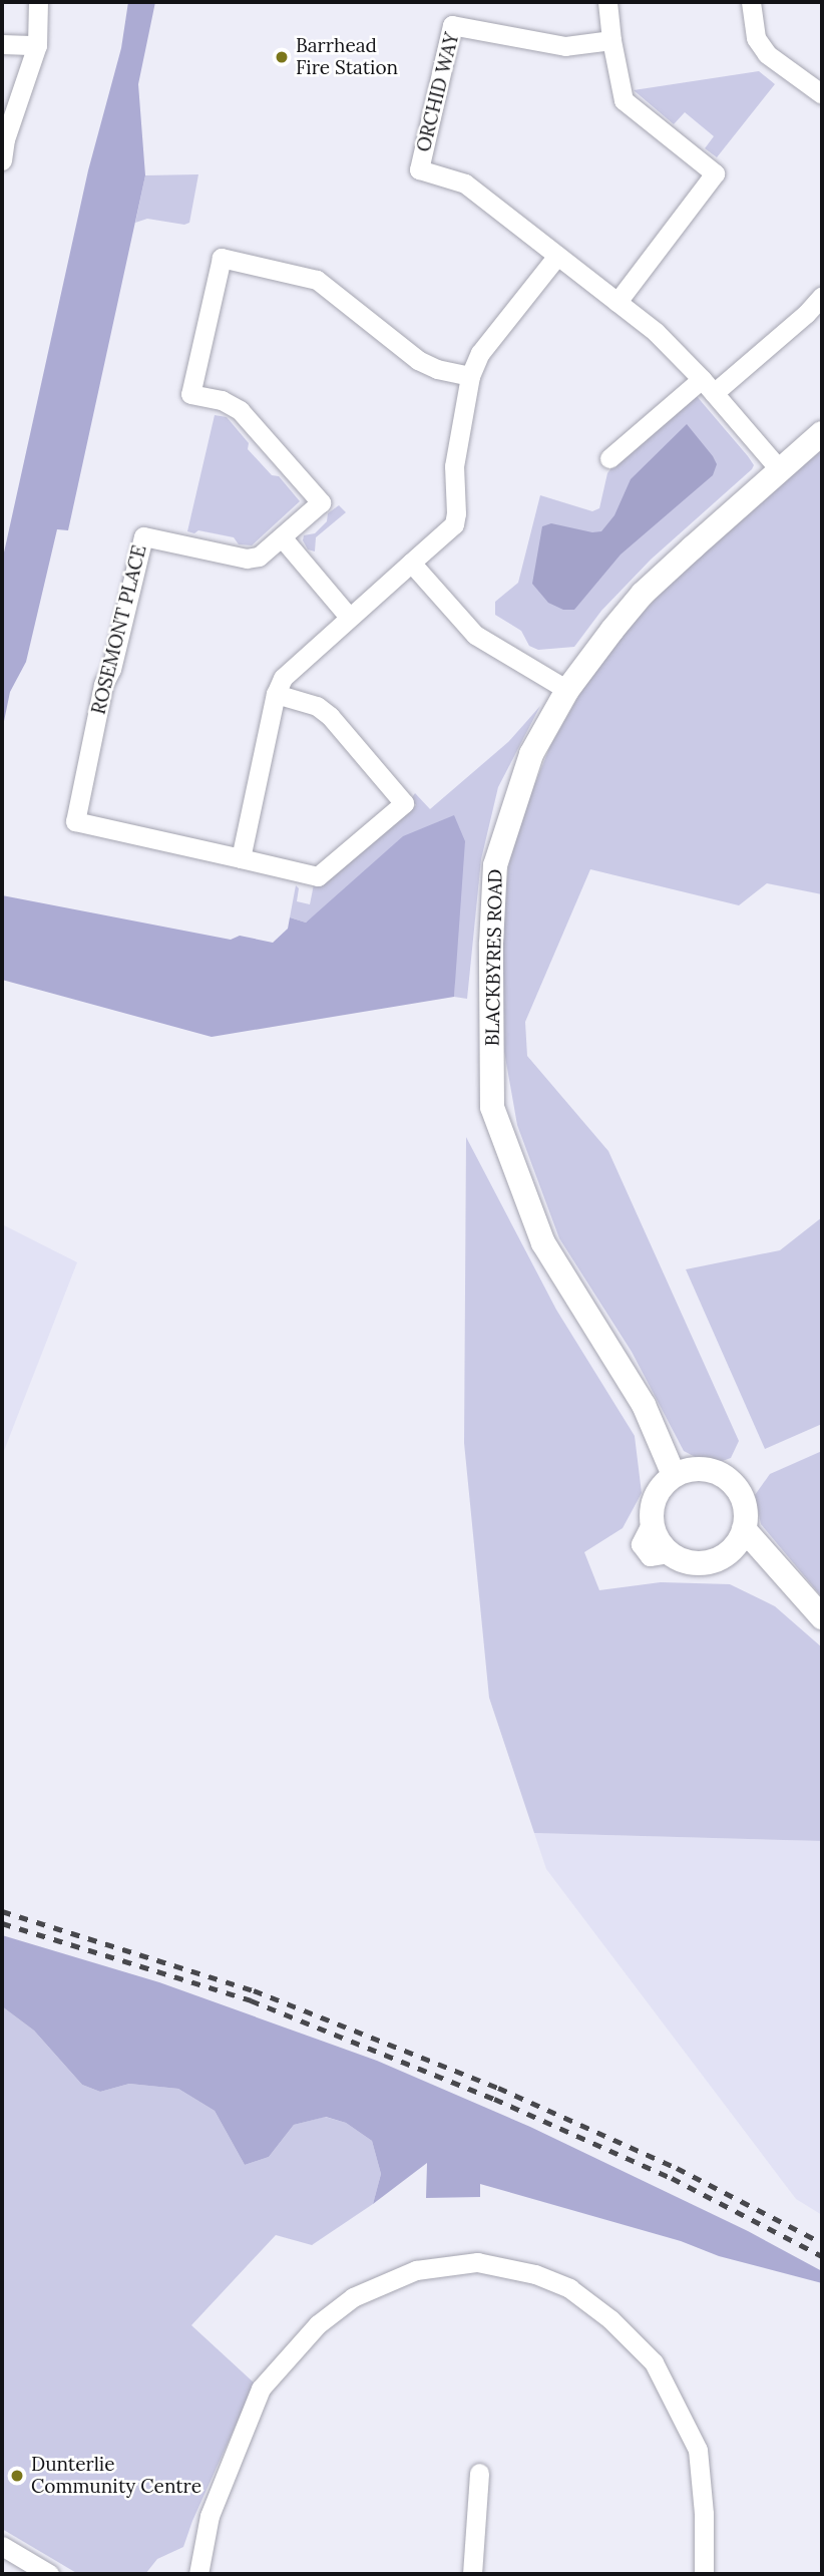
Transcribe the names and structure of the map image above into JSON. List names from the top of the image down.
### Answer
{
  "streets": {
    "street": ["ORCHID WAY", "ROSEMONT PLACE", "BLACKBYRES ROAD"]
  },
  "crossings": [
    ["ORCHID WAY", "BLACKBYRES ROAD"]
  ],
  "places": ["Barrhead Fire Station", "Dunterlie Community Centre"]
}
